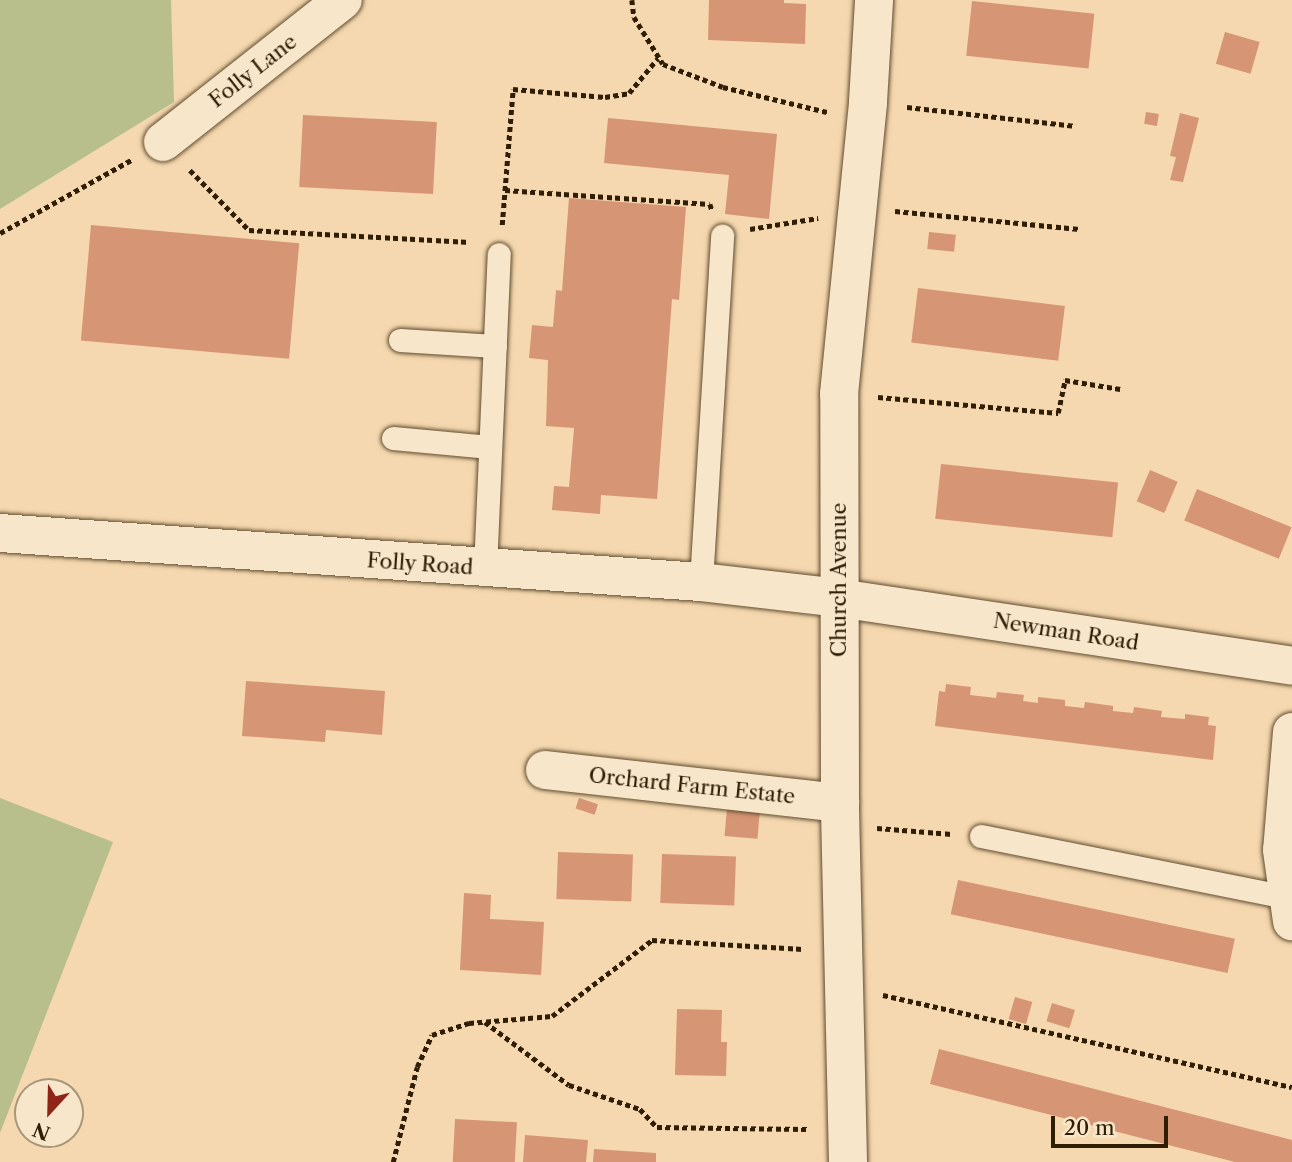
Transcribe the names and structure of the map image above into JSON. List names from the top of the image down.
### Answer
{
  "streets": {
    "street": [
      "Folly Lane",
      "Folly Road",
      "Church Avenue",
      "Newman Road",
      "Orchard Farm Estate"
    ]
  },
  "crossings": [
    ["Folly Road", "Church Avenue"],
    ["Folly Road", "Newman Road"],
    ["Church Avenue", "Newman Road"],
    ["Church Avenue", "Orchard Farm Estate"]
  ],
  "scale_bar": "20 m",
  "north": "bottom"
}
